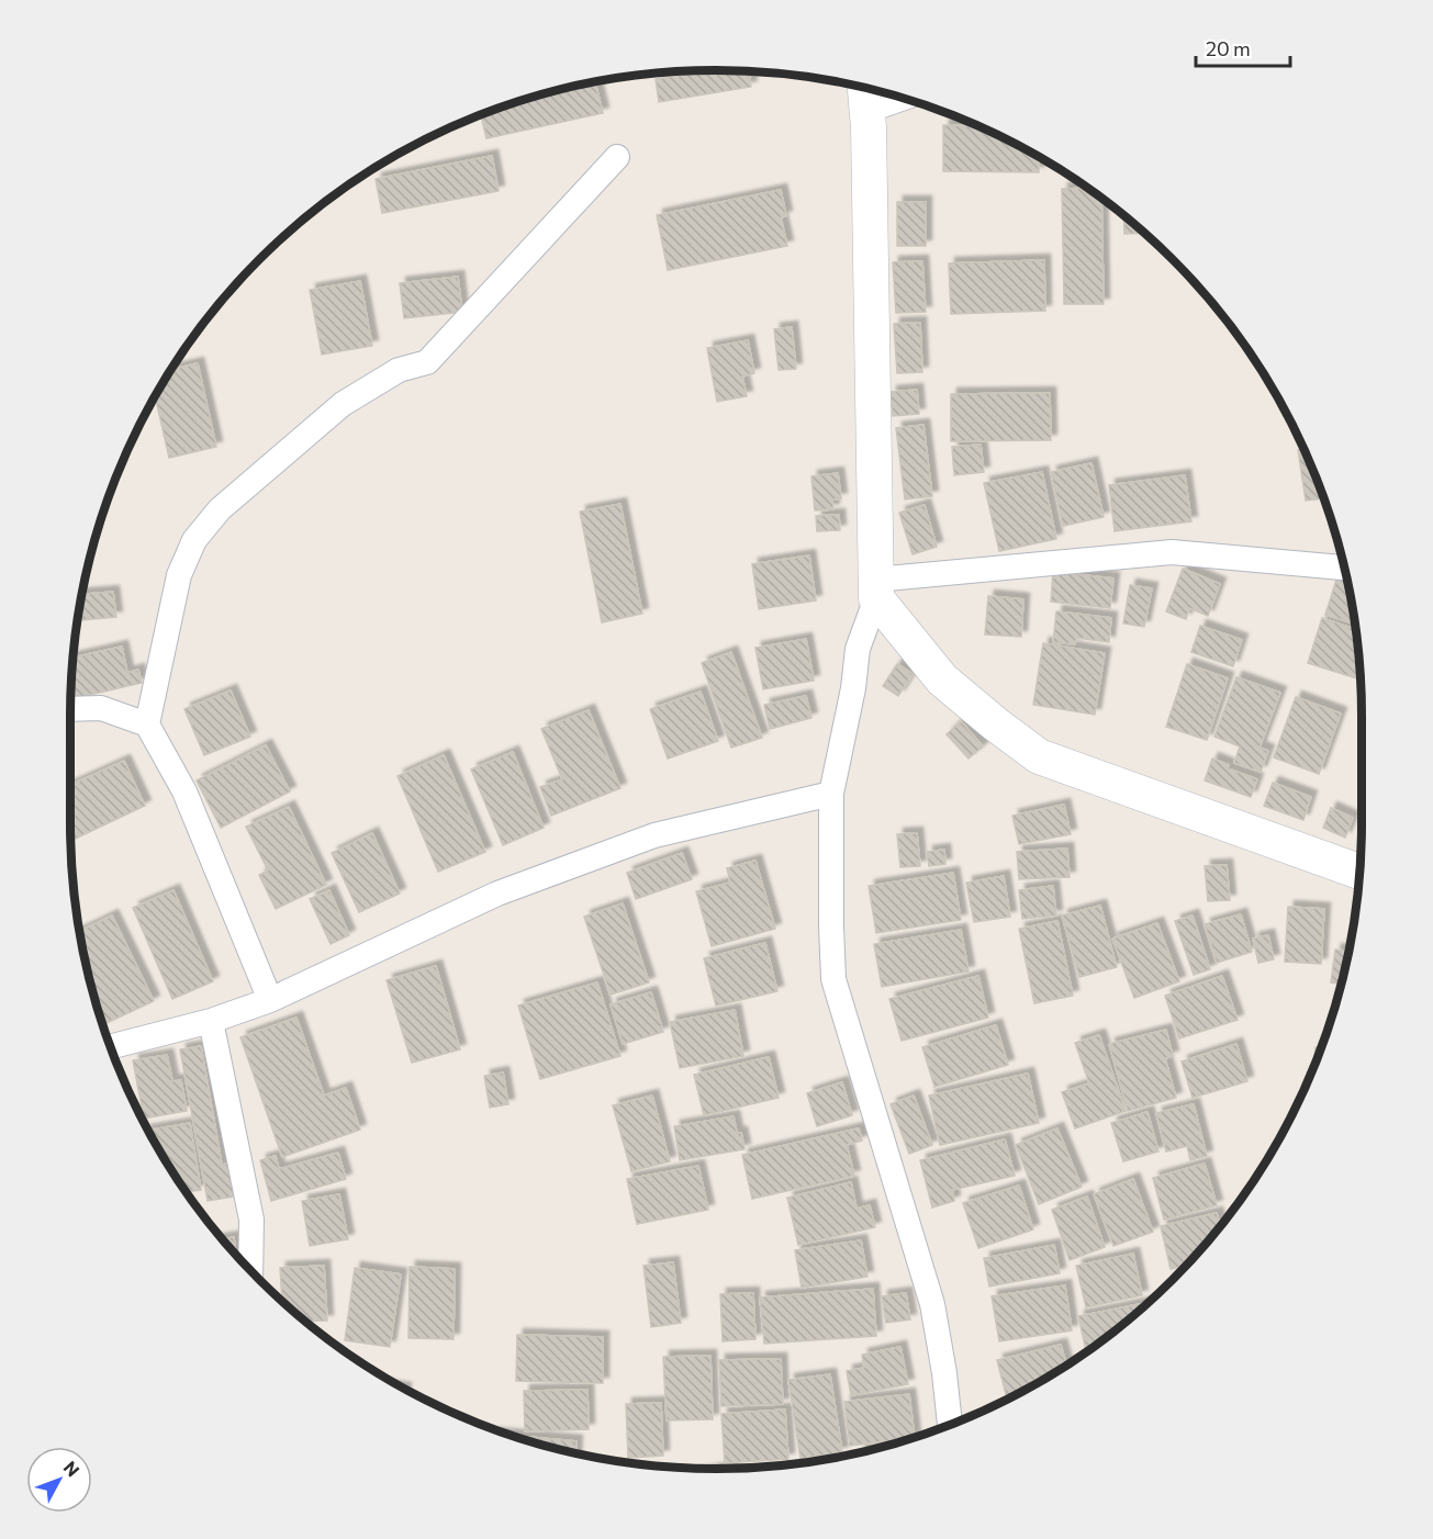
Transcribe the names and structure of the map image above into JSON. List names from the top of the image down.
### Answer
{
  "scale_bar": "20 m",
  "north": "top right"
}
